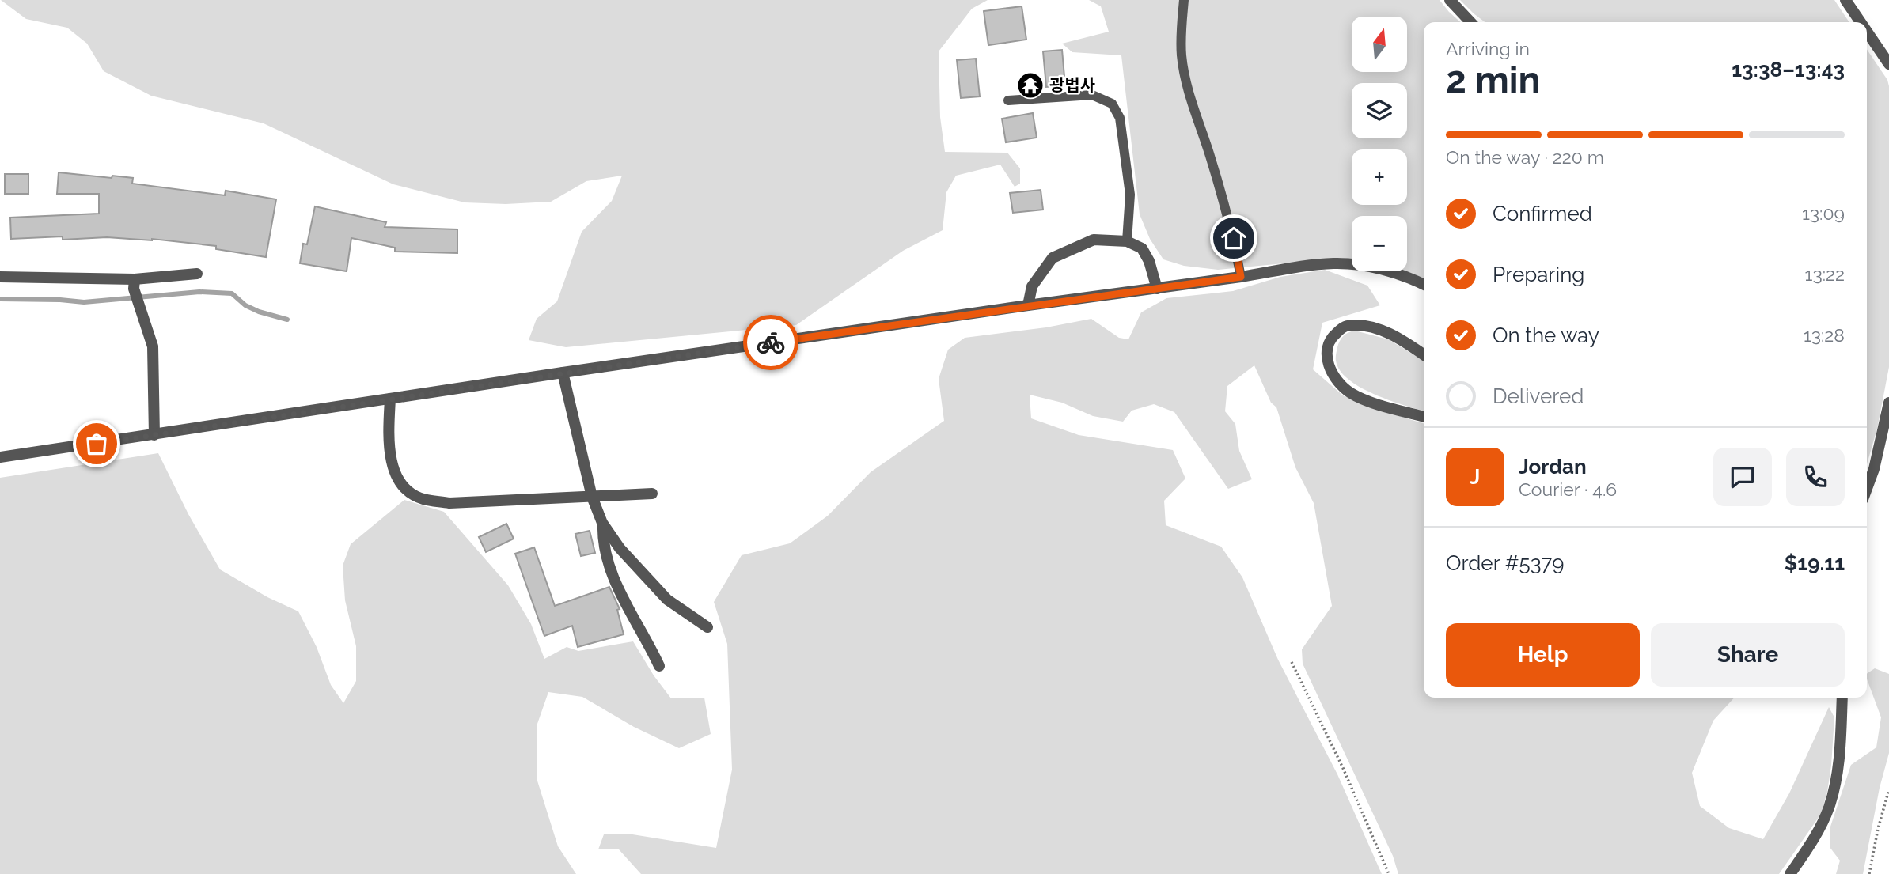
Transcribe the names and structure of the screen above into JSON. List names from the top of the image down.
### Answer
{
  "places": {
    "temple": ["광법사"]
  },
  "north": "top",
  "page": {
    "map_buttons": ["+", "−"],
    "heading": ["2 min", "Arriving in", "13:38–13:43"],
    "panel": [
      "Jordan",
      "Courier · 4.6",
      "Order #5379",
      "$19.11"
    ],
    "bar": "On the way · 220 m",
    "list": [
      ["Confirmed", "13:09"],
      ["Preparing", "13:22"],
      ["On the way", "13:28"],
      "Delivered"
    ],
    "round": "J",
    "buttons": ["Help", "Share"]
  }
}
